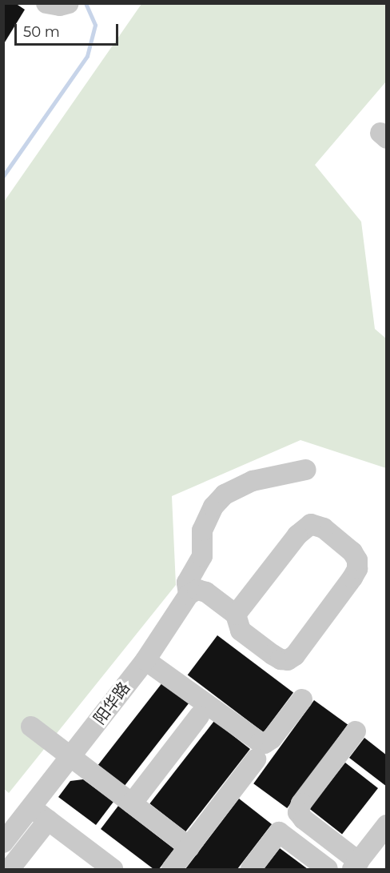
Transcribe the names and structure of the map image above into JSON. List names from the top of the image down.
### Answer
{
  "streets": {
    "street": ["阳华路"]
  },
  "scale_bar": "50 m"
}
